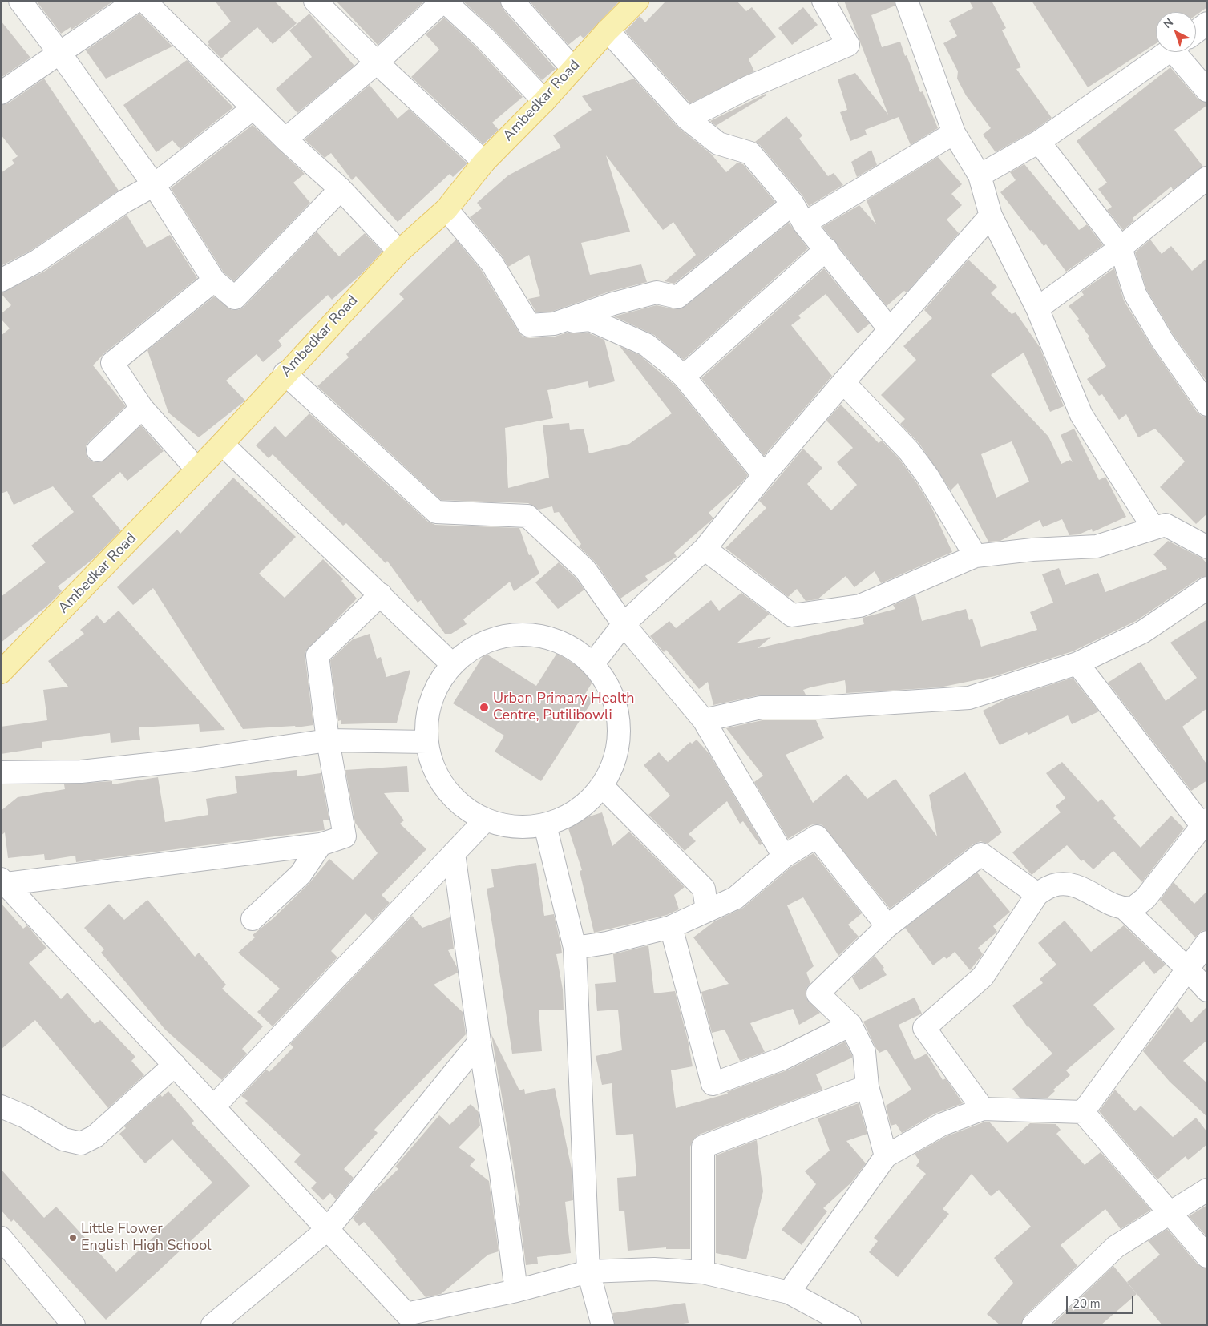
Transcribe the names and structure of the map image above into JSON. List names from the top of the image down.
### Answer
{
  "streets": {
    "main road": ["Ambedkar Road"]
  },
  "places": ["Urban Primary Health Centre, Putilibowli", "Little Flower English High School"],
  "scale_bar": "20 m",
  "north": "top left"
}
